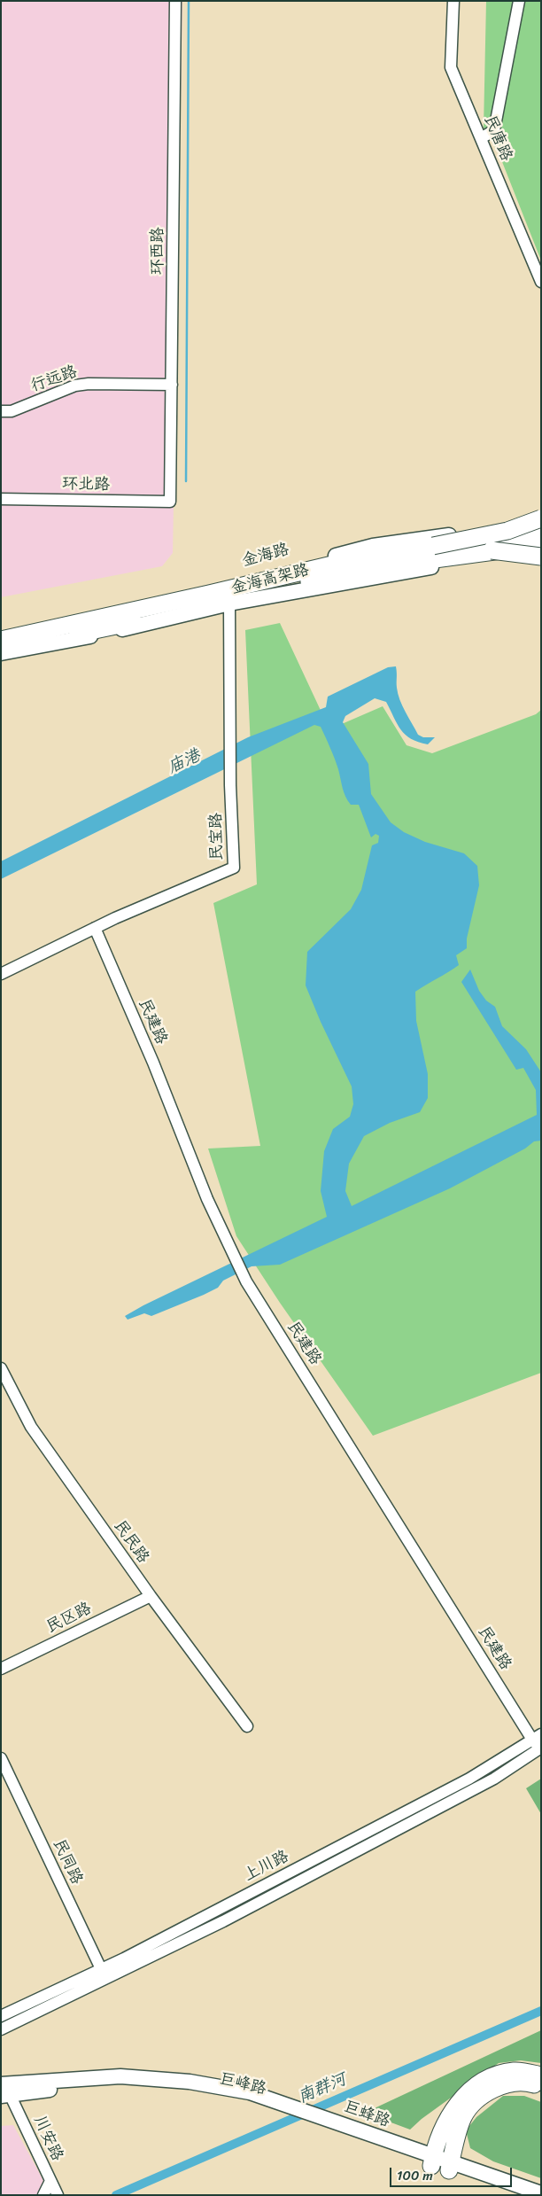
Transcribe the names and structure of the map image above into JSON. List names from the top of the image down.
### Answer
{
  "streets": {
    "highway": ["金海高架路"],
    "main road": ["金海路", "巨峰路", "巨蜂路"],
    "street": [
      "民唐路",
      "环西路",
      "行远路",
      "环北路",
      "民宝路",
      "民建路",
      "民民路",
      "民区路",
      "民同路",
      "上川路",
      "川安路"
    ]
  },
  "crossings": [
    ["环西路", "行远路"],
    ["环西路", "环北路"],
    ["民宝路", "民建路"],
    ["民建路", "上川路"],
    ["民民路", "民区路"],
    ["民同路", "上川路"],
    ["巨峰路", "巨蜂路"],
    ["巨峰路", "川安路"]
  ],
  "water": ["庙港", "南群河"],
  "scale_bar": "100 m"
}
